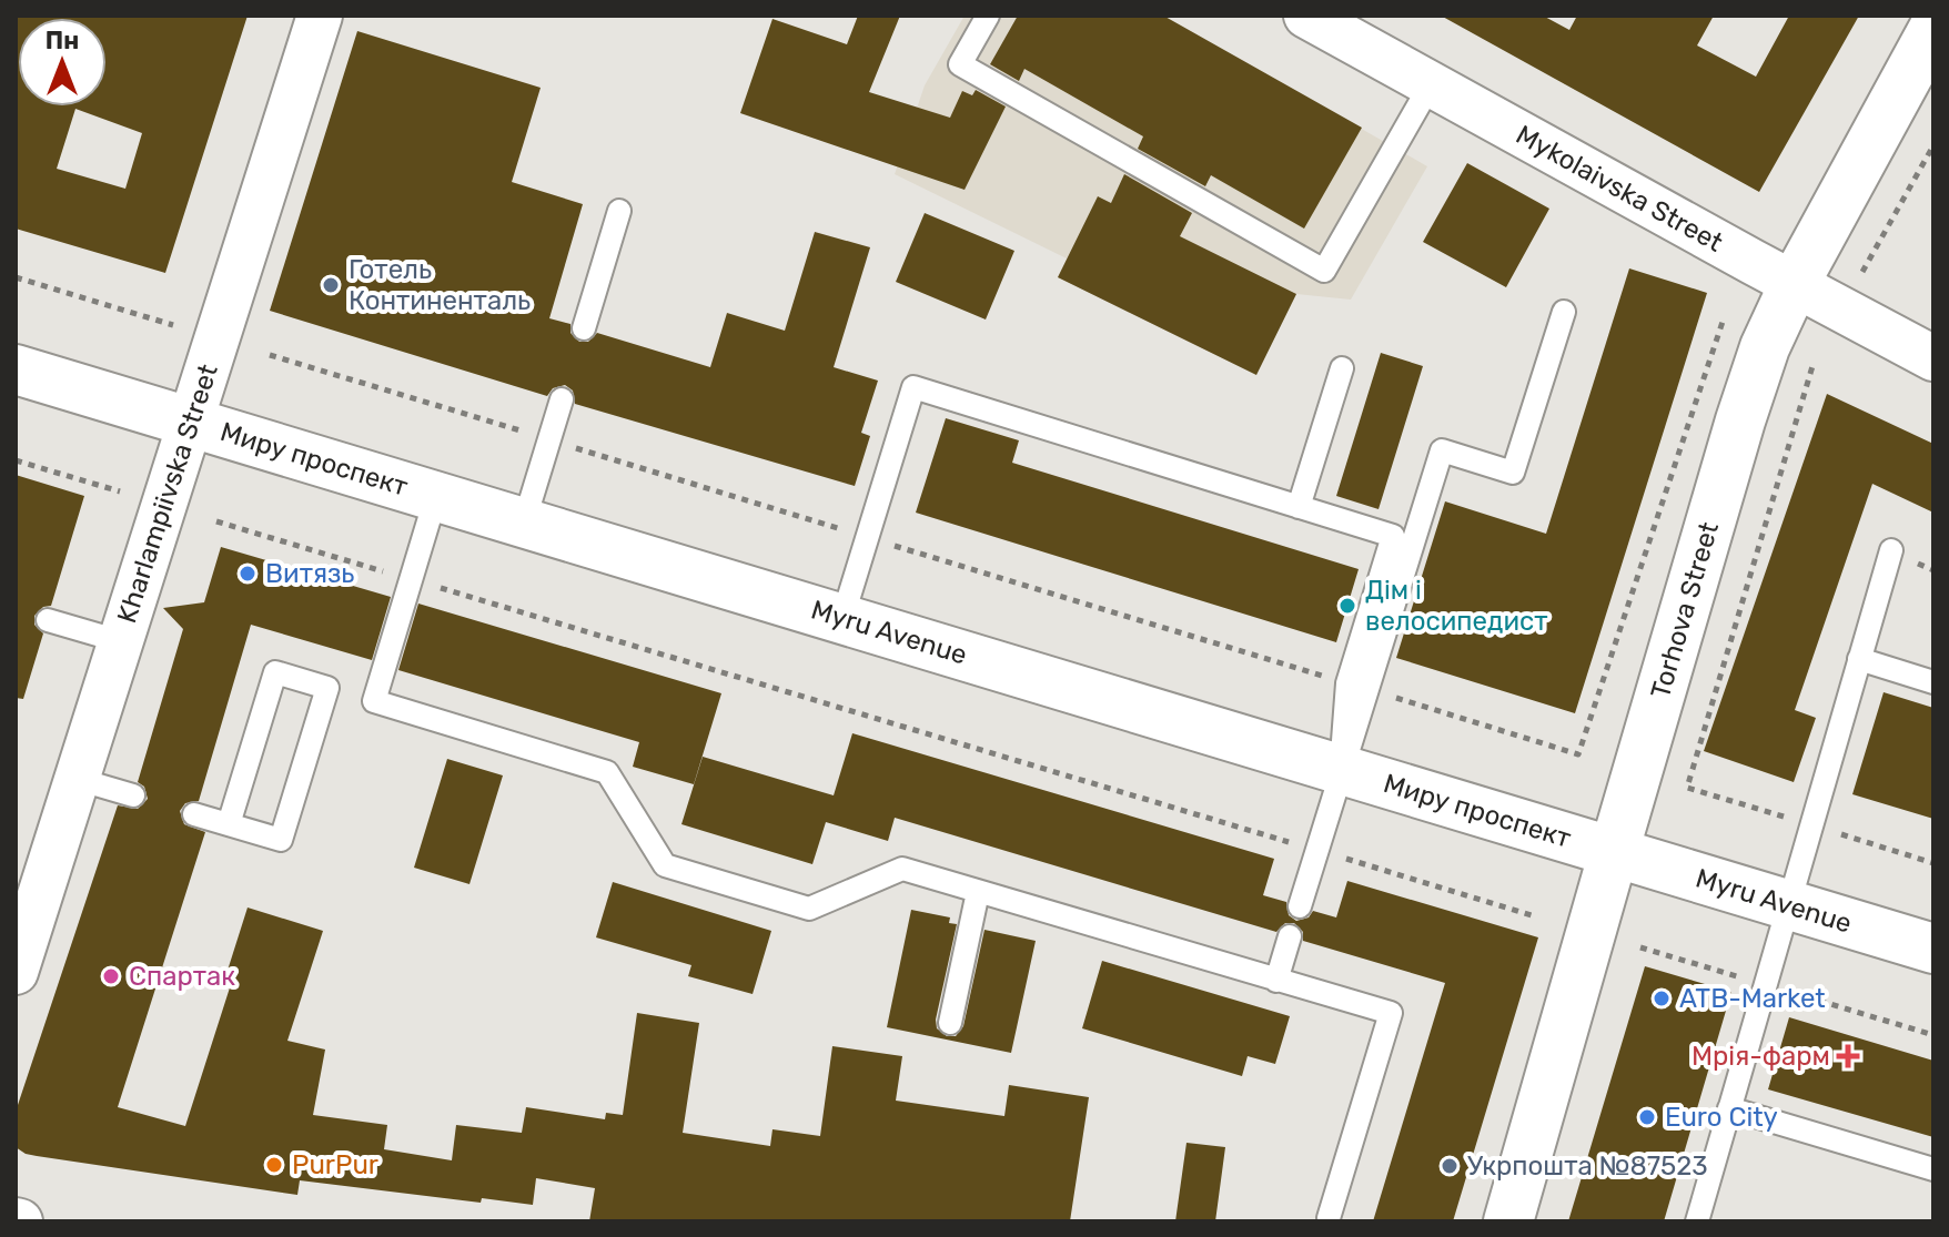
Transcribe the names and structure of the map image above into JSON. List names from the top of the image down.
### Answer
{
  "streets": {
    "main road": ["Миру проспект", "Torhova Street", "Myru Avenue"],
    "street": ["Mykolaivska Street", "Kharlampiivska Street"]
  },
  "crossings": [
    ["Mykolaivska Street", "Torhova Street"],
    ["Миру проспект", "Kharlampiivska Street"],
    ["Миру проспект", "Torhova Street"],
    ["Миру проспект", "Myru Avenue"],
    ["Torhova Street", "Myru Avenue"]
  ],
  "places": {
    "other": [
      "Готель Континенталь",
      "Витязь",
      "Дім і велосипедист",
      "Спартак",
      "ATB-Market",
      "Euro City",
      "PurPur",
      "Укрпошта №87523"
    ],
    "health": ["Мрія-фарм"]
  },
  "north": "top"
}
